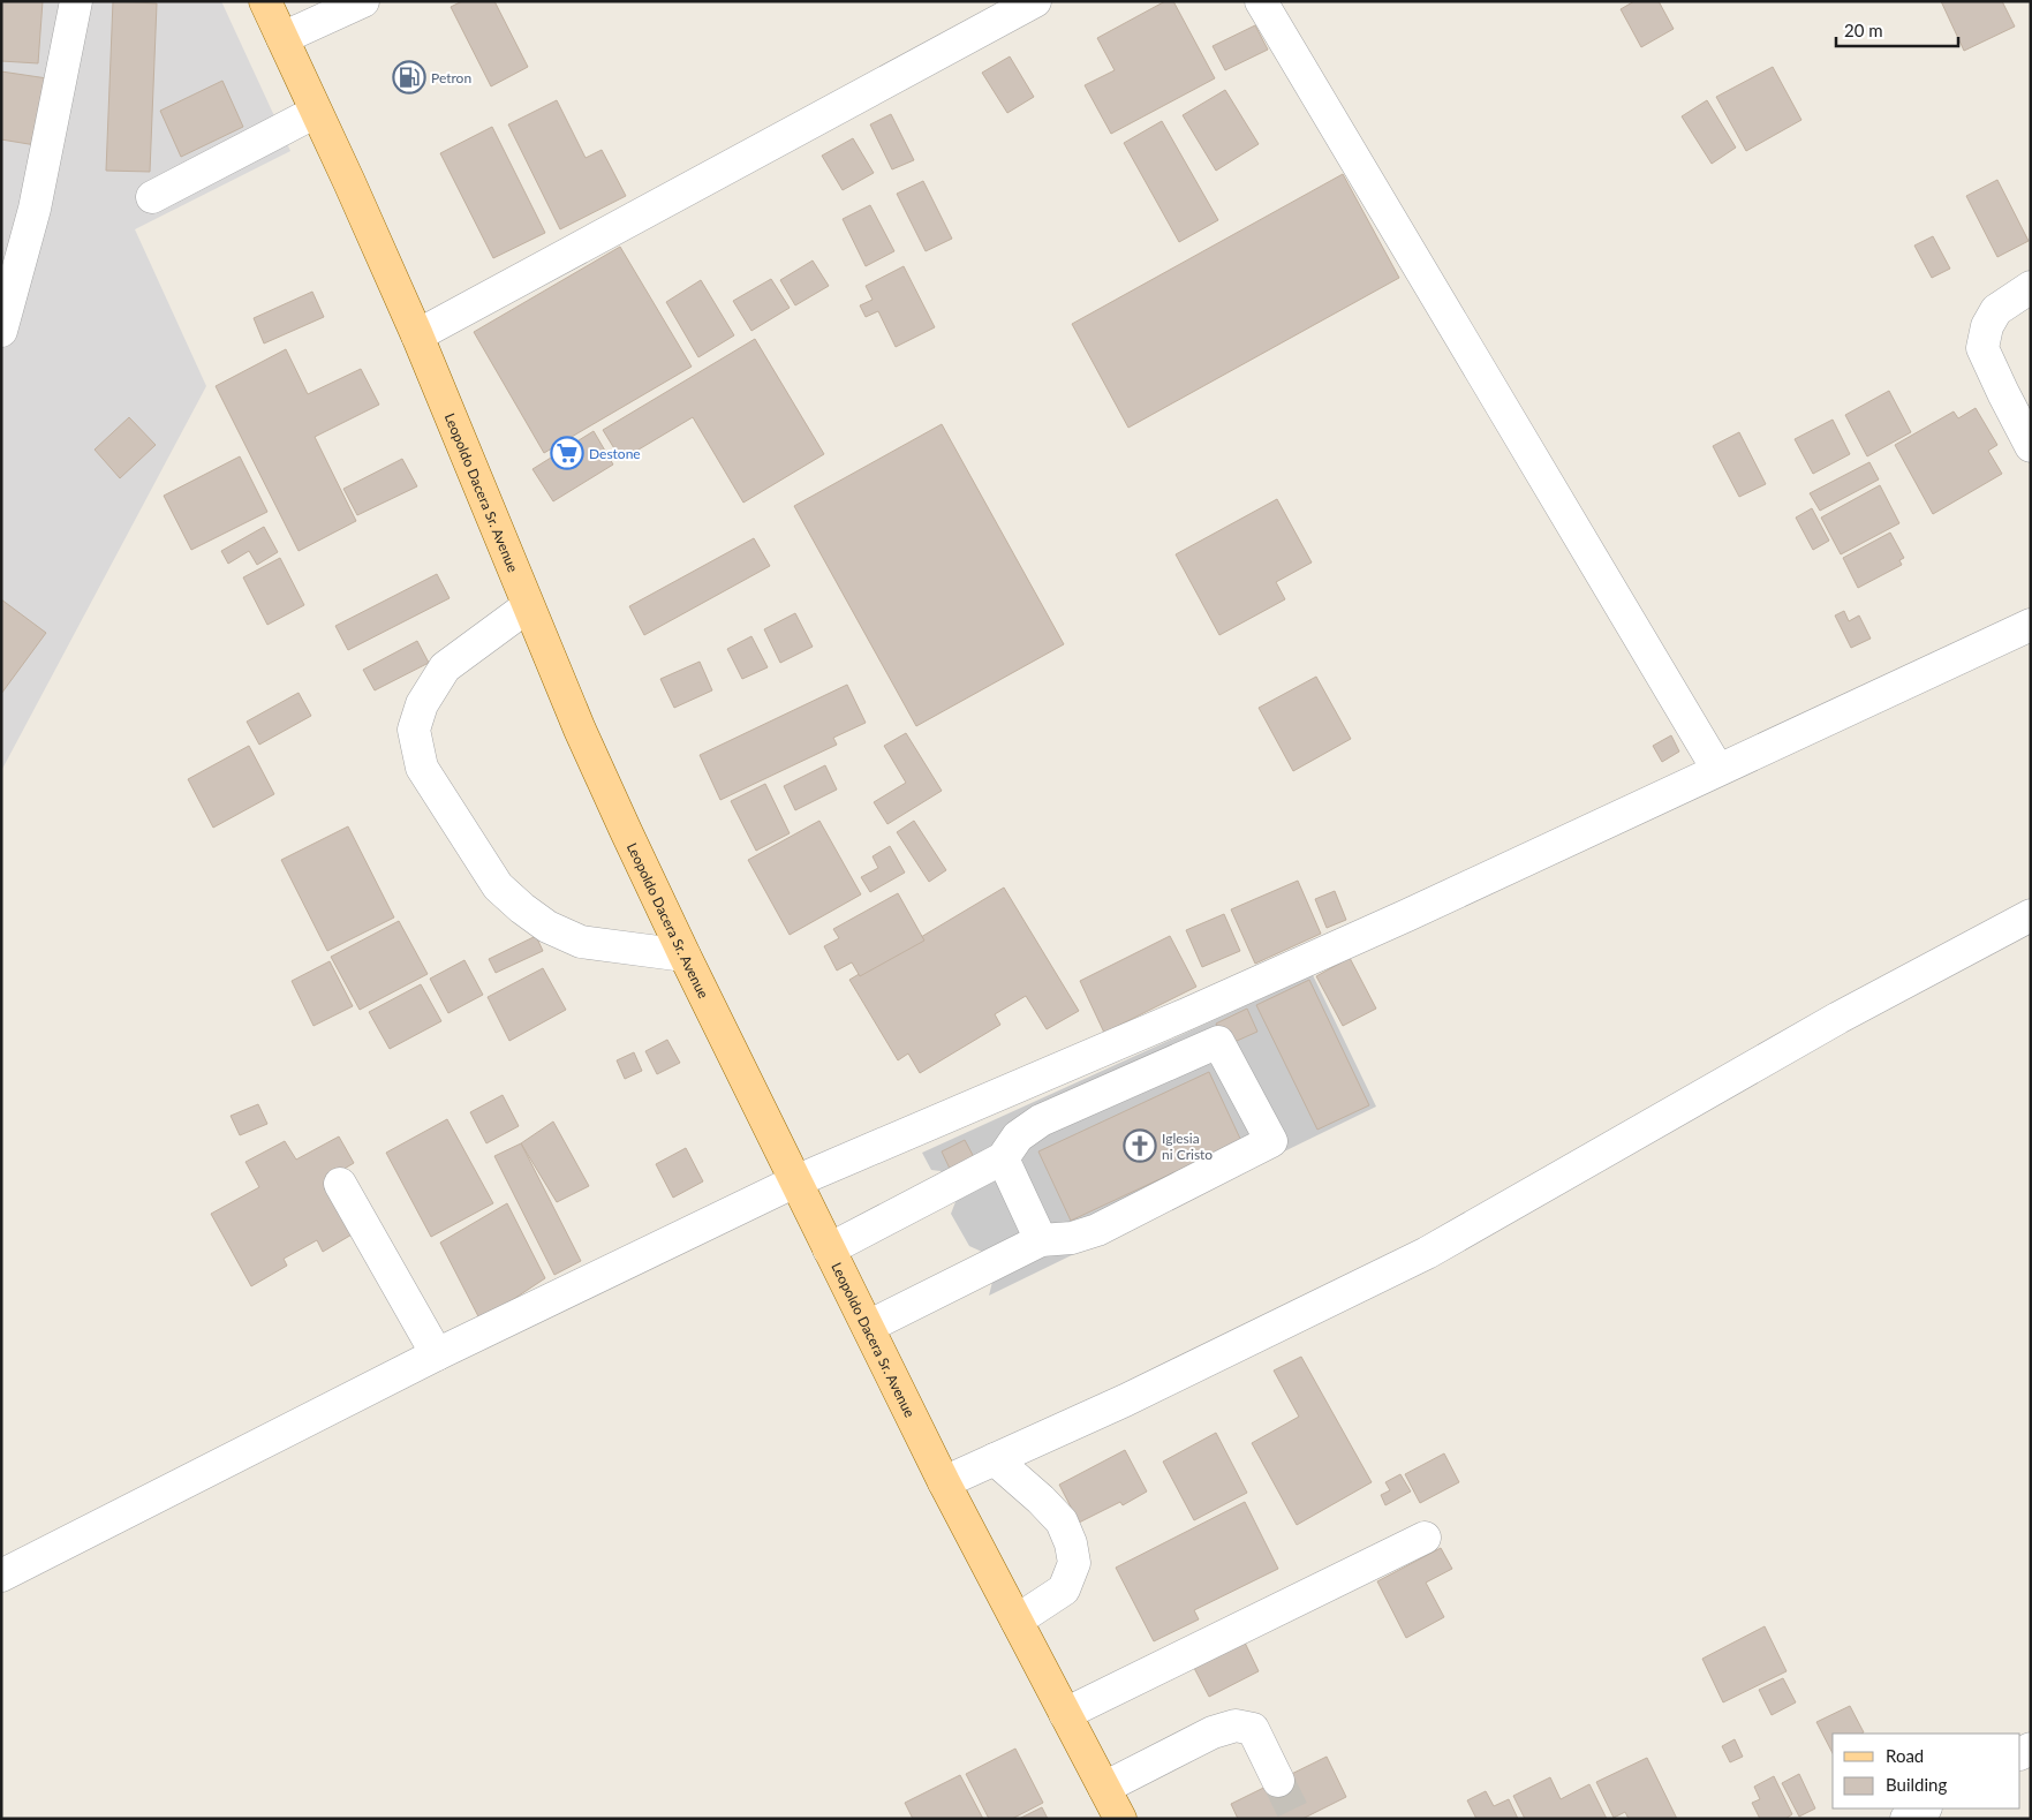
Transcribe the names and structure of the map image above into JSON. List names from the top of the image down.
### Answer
{
  "streets": {
    "main road": ["Leopoldo Dacera Sr. Avenue"]
  },
  "places": {
    "fuel station": ["Petron"],
    "supermarket": ["Destone"],
    "church": ["Iglesia ni Cristo"]
  },
  "legend": ["Road", "Building"],
  "scale_bar": "20 m"
}
